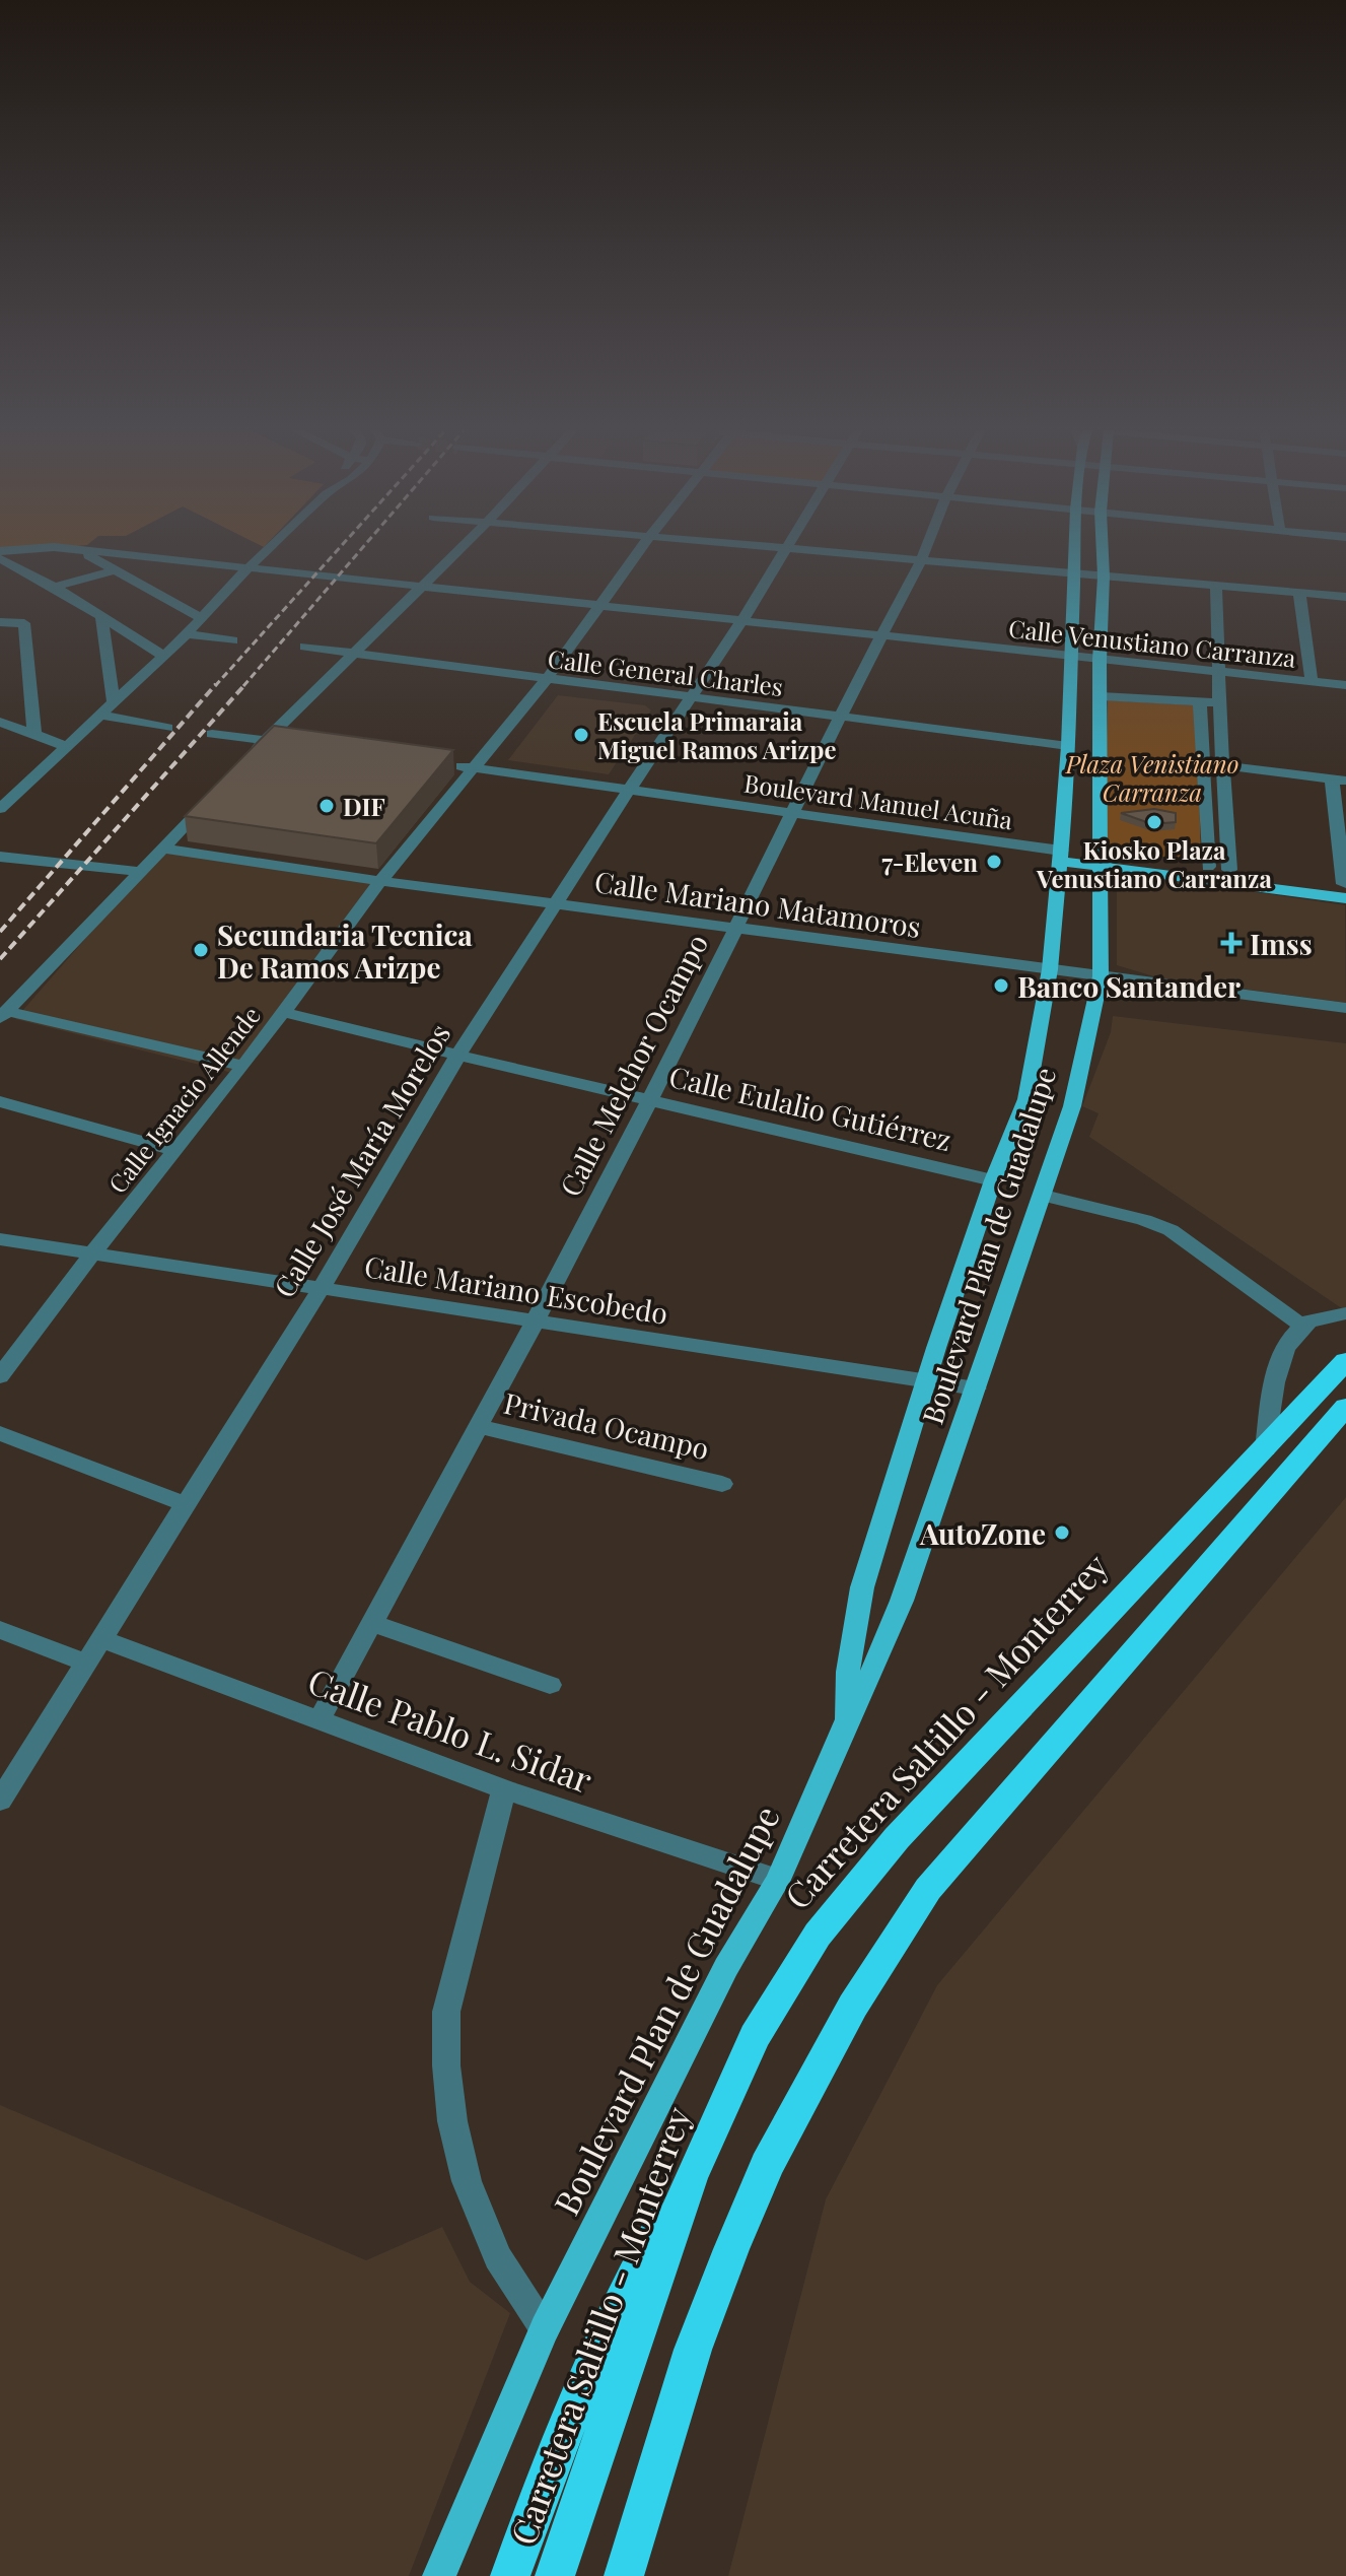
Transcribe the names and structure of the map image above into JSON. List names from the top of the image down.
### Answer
{
  "streets": {
    "highway": ["Carretera Saltillo - Monterrey"],
    "main road": ["Boulevard Manuel Acuña", "Boulevard Plan de Guadalupe"],
    "street": [
      "Calle Venustiano Carranza",
      "Calle General Charles",
      "Calle Mariano Matamoros",
      "Calle Melchor Ocampo",
      "Calle Ignacio Allende",
      "Calle Eulalio Gutiérrez",
      "Calle José María Morelos",
      "Calle Mariano Escobedo",
      "Privada Ocampo",
      "Calle Pablo L. Sidar"
    ]
  },
  "crossings": [
    ["Calle Venustiano Carranza", "Calle Melchor Ocampo"],
    ["Calle Venustiano Carranza", "Calle Ignacio Allende"],
    ["Calle Venustiano Carranza", "Calle José María Morelos"],
    ["Calle Venustiano Carranza", "Boulevard Plan de Guadalupe"],
    ["Calle General Charles", "Calle Melchor Ocampo"],
    ["Calle General Charles", "Calle Ignacio Allende"],
    ["Calle General Charles", "Calle José María Morelos"],
    ["Calle General Charles", "Boulevard Plan de Guadalupe"],
    ["Boulevard Manuel Acuña", "Calle Melchor Ocampo"],
    ["Boulevard Manuel Acuña", "Calle Ignacio Allende"],
    ["Boulevard Manuel Acuña", "Calle José María Morelos"],
    ["Boulevard Manuel Acuña", "Boulevard Plan de Guadalupe"],
    ["Calle Mariano Matamoros", "Calle Melchor Ocampo"],
    ["Calle Mariano Matamoros", "Calle Ignacio Allende"],
    ["Calle Mariano Matamoros", "Calle José María Morelos"],
    ["Calle Mariano Matamoros", "Boulevard Plan de Guadalupe"],
    ["Calle Melchor Ocampo", "Calle Eulalio Gutiérrez"],
    ["Calle Melchor Ocampo", "Calle Mariano Escobedo"],
    ["Calle Melchor Ocampo", "Privada Ocampo"],
    ["Calle Melchor Ocampo", "Calle Pablo L. Sidar"],
    ["Calle Ignacio Allende", "Calle Eulalio Gutiérrez"],
    ["Calle Ignacio Allende", "Calle Mariano Escobedo"],
    ["Calle Eulalio Gutiérrez", "Calle José María Morelos"],
    ["Calle Eulalio Gutiérrez", "Boulevard Plan de Guadalupe"],
    ["Calle José María Morelos", "Calle Mariano Escobedo"],
    ["Calle José María Morelos", "Calle Pablo L. Sidar"],
    ["Boulevard Plan de Guadalupe", "Calle Mariano Escobedo"],
    ["Boulevard Plan de Guadalupe", "Calle Pablo L. Sidar"]
  ],
  "parks": ["Plaza Venistiano Carranza"],
  "places": {
    "other": [
      "Escuela Primaraia Miguel Ramos Arizpe",
      "DIF",
      "Kiosko Plaza Venustiano Carranza",
      "7-Eleven",
      "Secundaria Tecnica De Ramos Arizpe",
      "Banco Santander",
      "AutoZone"
    ],
    "health": ["Imss"]
  }
}
